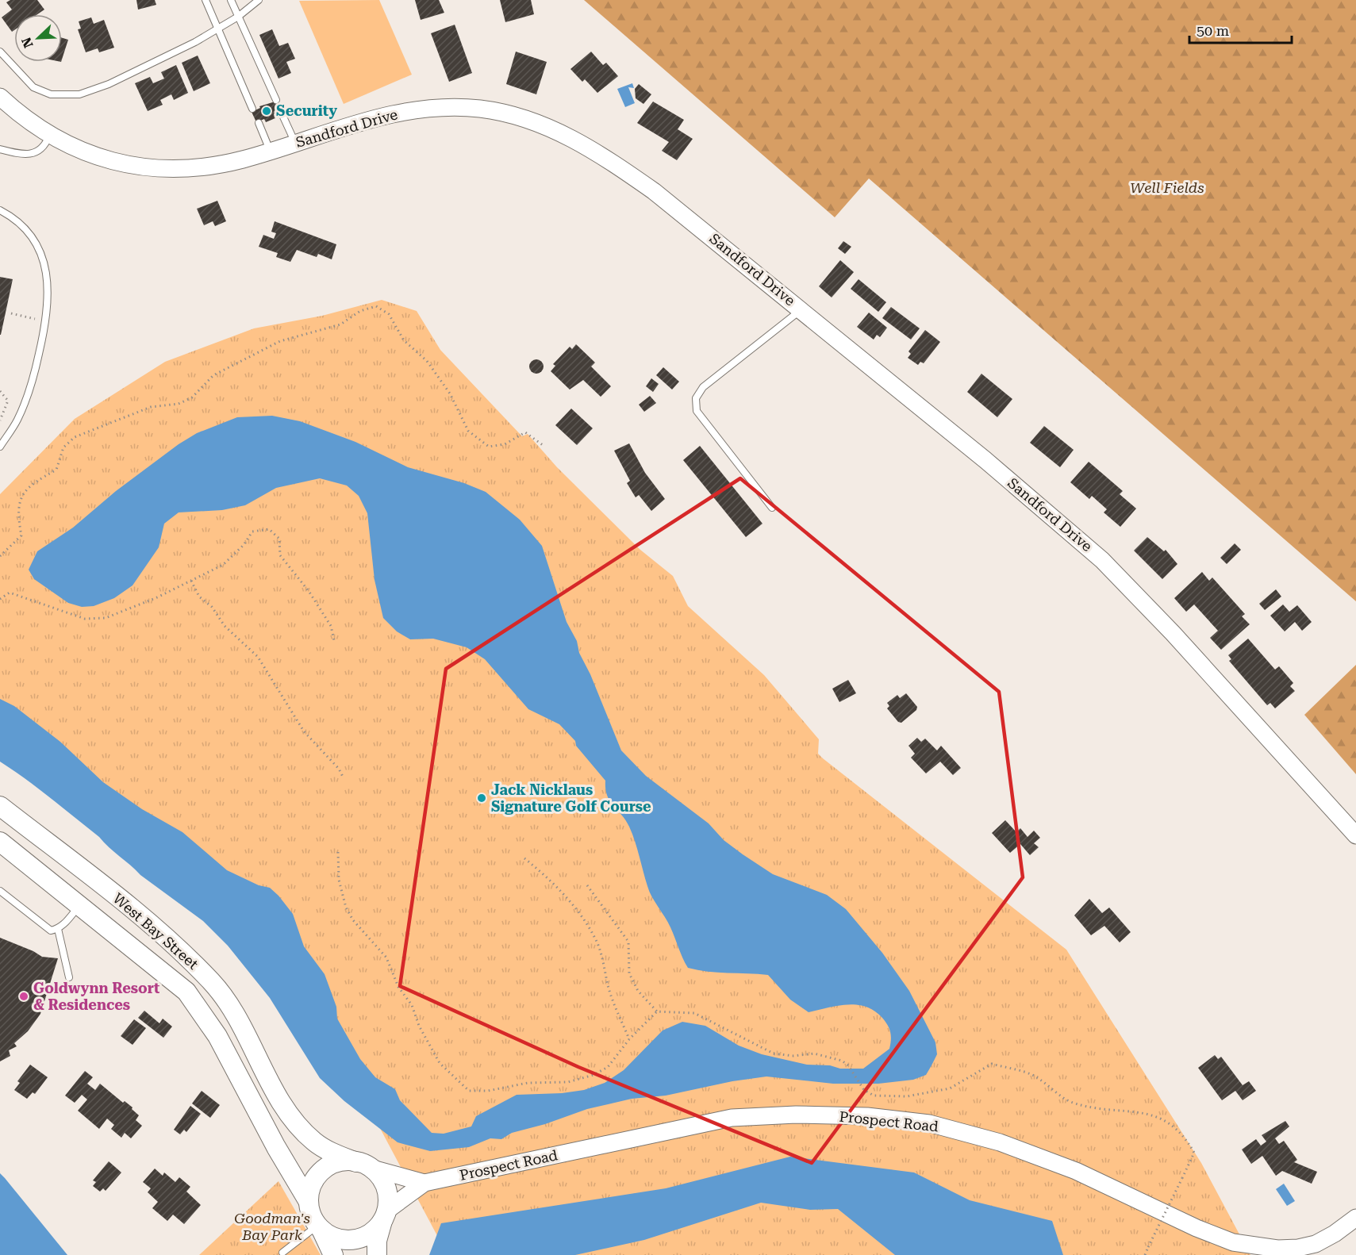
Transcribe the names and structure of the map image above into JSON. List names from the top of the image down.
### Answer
{
  "streets": {
    "main road": ["West Bay Street"],
    "street": ["Sandford Drive", "Prospect Road"]
  },
  "crossings": [
    ["West Bay Street", "Prospect Road"]
  ],
  "parks": ["Well Fields", "Goodman's Bay Park"],
  "places": ["Security", "Jack Nicklaus Signature Golf Course", "Goldwynn Resort & Residences"],
  "scale_bar": "50 m",
  "north": "bottom left"
}
